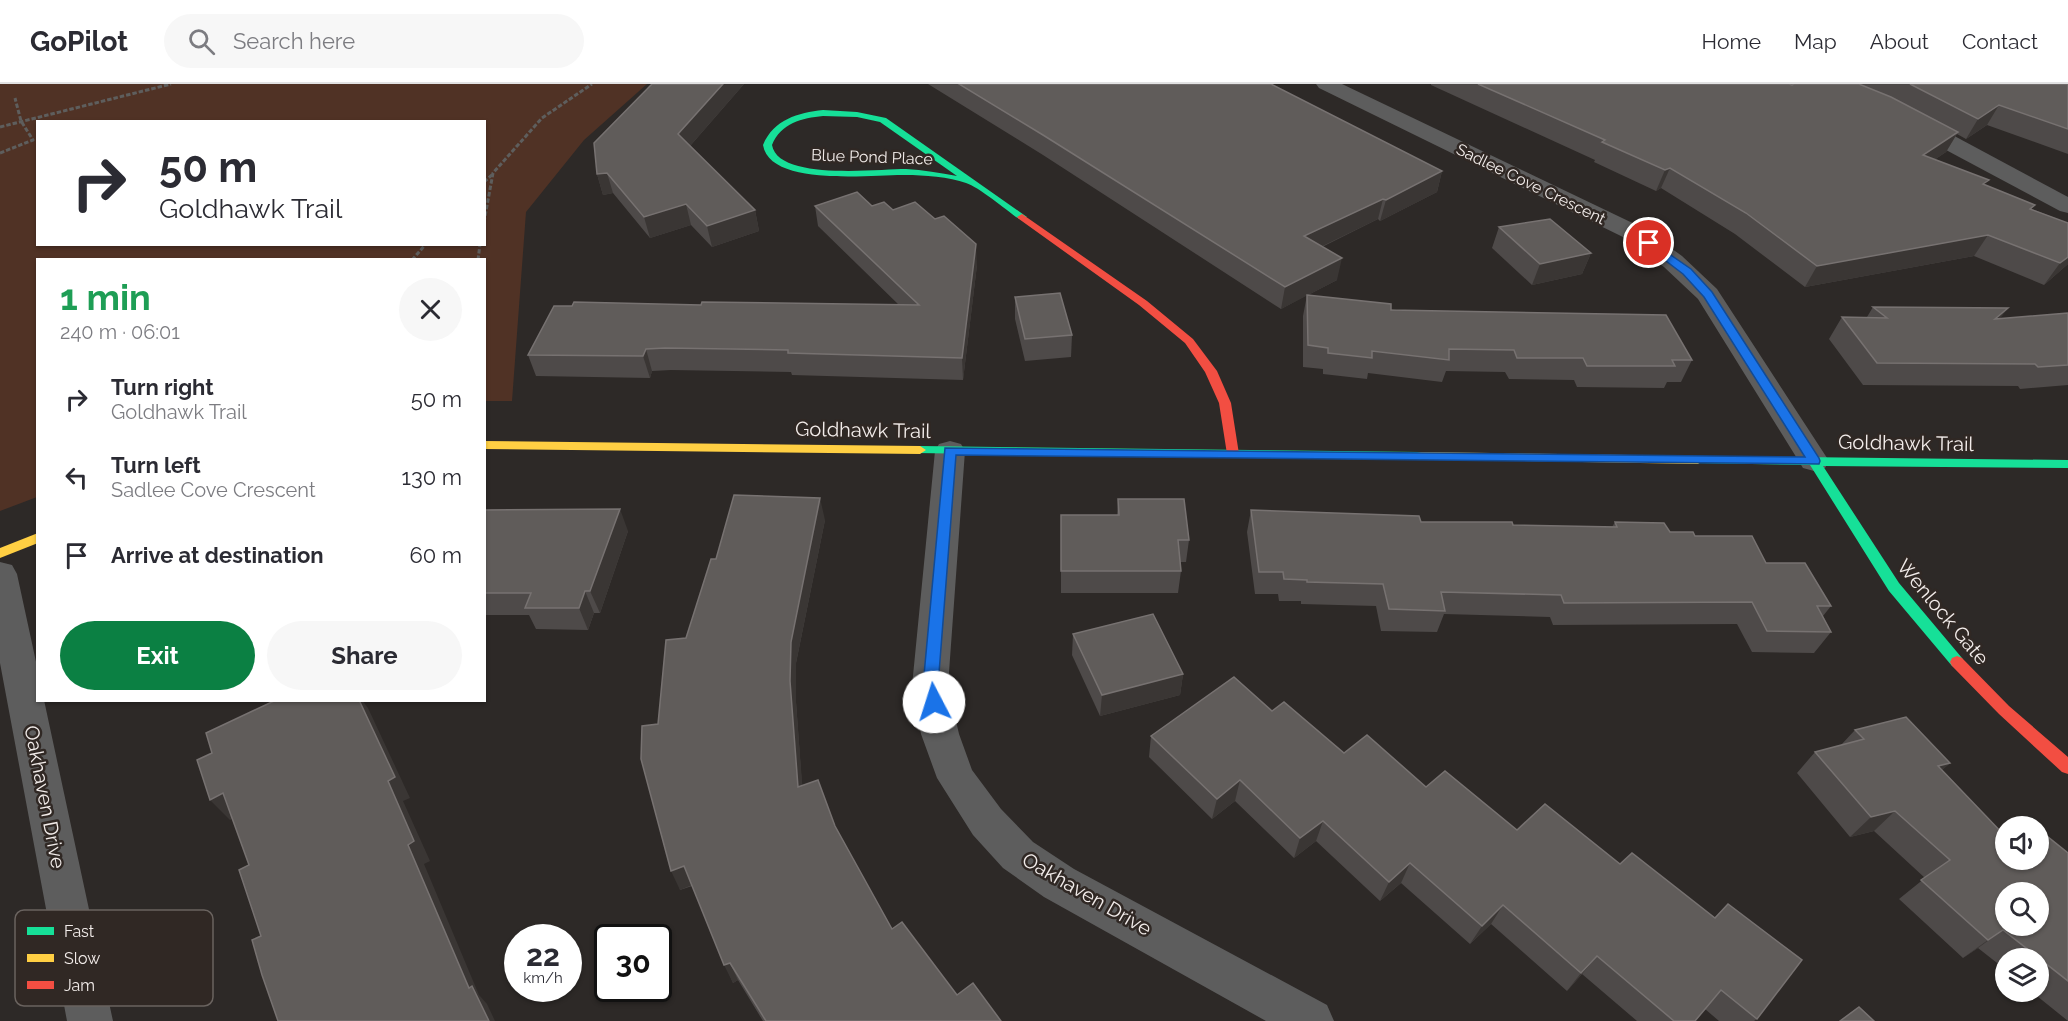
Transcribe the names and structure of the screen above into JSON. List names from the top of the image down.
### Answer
{
  "streets": {
    "street": [
      "Blue Pond Place",
      "Sadlee Cove Crescent",
      "Goldhawk Trail",
      "Wenlock Gate",
      "Oakhaven Drive"
    ]
  },
  "crossings": [
    ["Blue Pond Place", "Goldhawk Trail"],
    ["Sadlee Cove Crescent", "Goldhawk Trail"],
    ["Sadlee Cove Crescent", "Wenlock Gate"],
    ["Goldhawk Trail", "Wenlock Gate"],
    ["Goldhawk Trail", "Oakhaven Drive"]
  ],
  "legend": ["Fast", "Slow", "Jam"],
  "page": {
    "header": "GoPilot",
    "search": "Search here",
    "nav": [
      "Home",
      "Map",
      "About",
      "Contact"
    ],
    "turn": ["50 m", "Goldhawk Trail"],
    "heading": ["1 min", "240 m · 06:01"],
    "list": [
      {
        "name": "Turn right",
        "note": "Goldhawk Trail",
        "value": "50 m"
      },
      {
        "name": "Turn left",
        "note": "Sadlee Cove Crescent",
        "value": "130 m"
      },
      {
        "name": "Arrive at destination",
        "value": "60 m"
      }
    ],
    "buttons": ["Exit", "Share"],
    "speed": "22 km/h",
    "limit": "30"
  }
}
